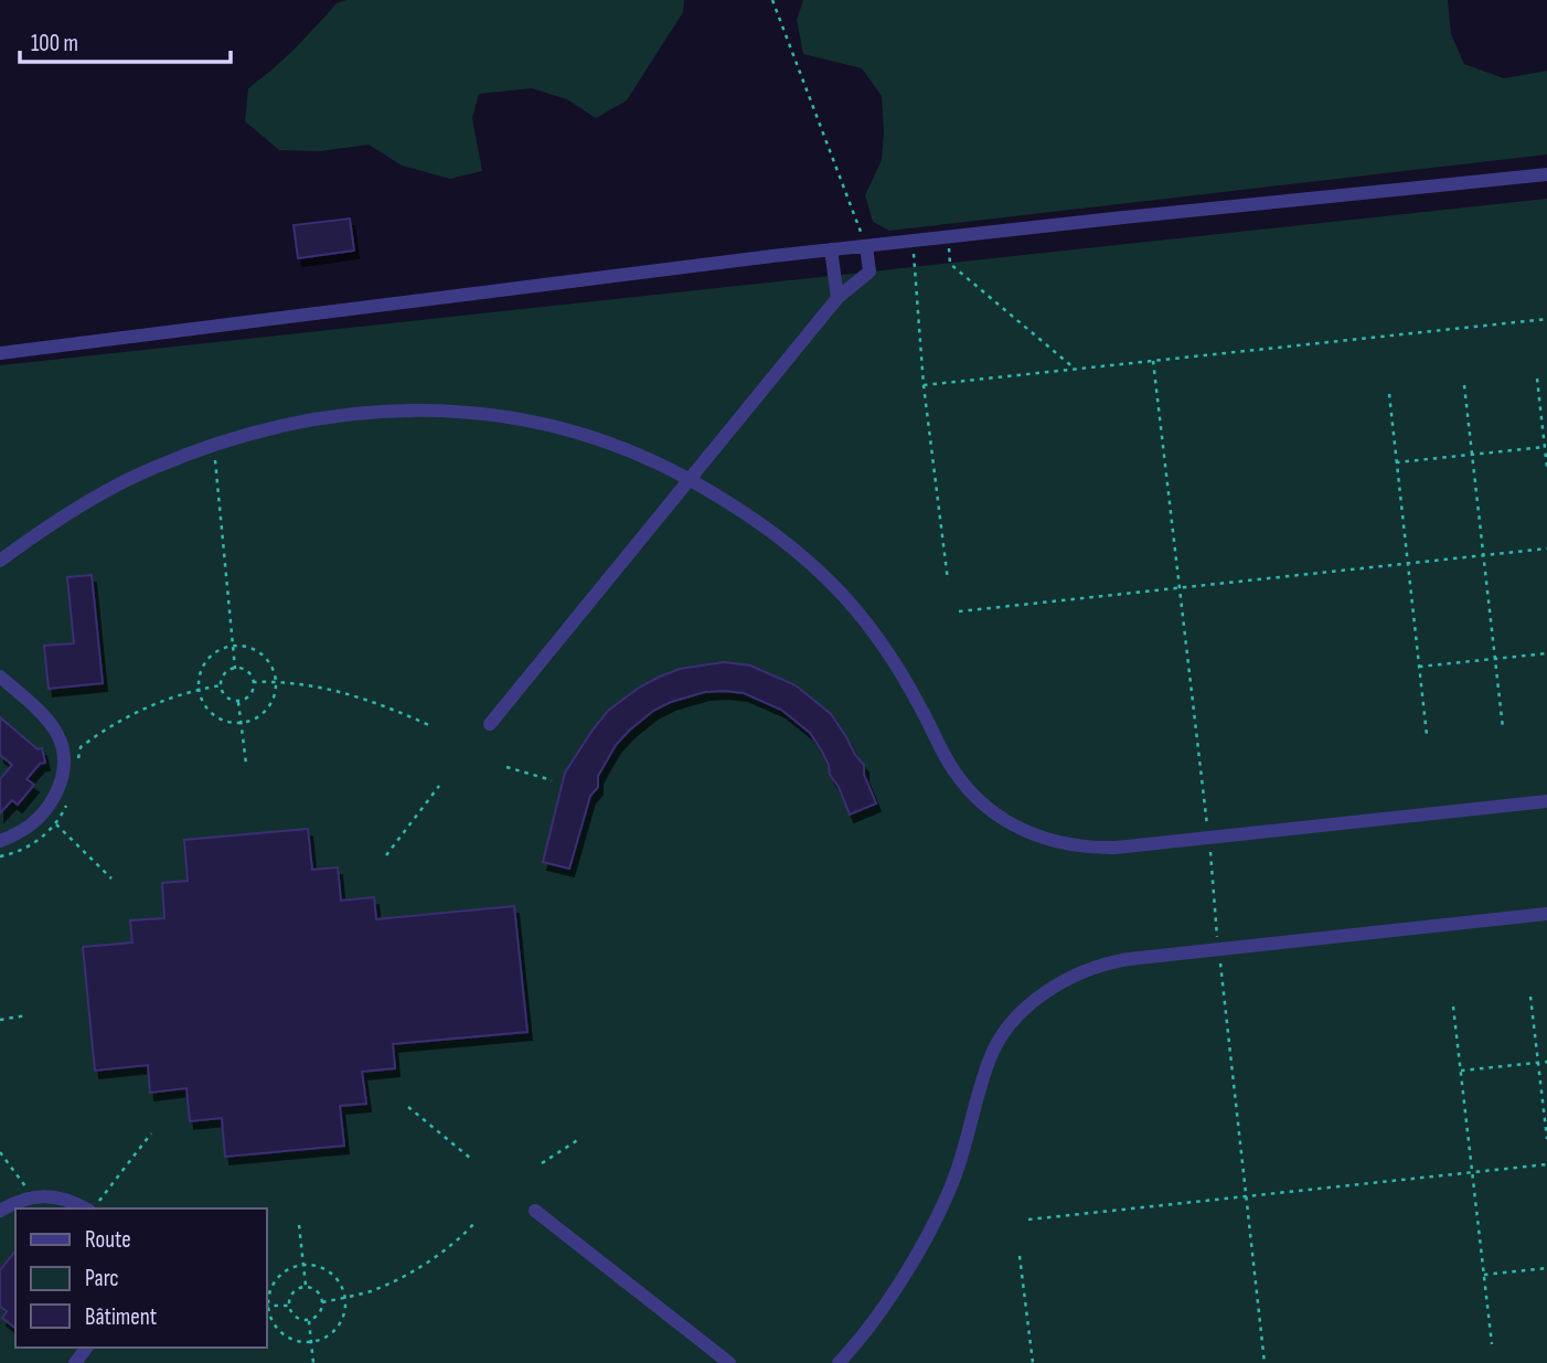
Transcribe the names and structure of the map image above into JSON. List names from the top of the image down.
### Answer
{
  "legend": ["Route", "Parc", "Bâtiment"],
  "scale_bar": "100 m"
}
